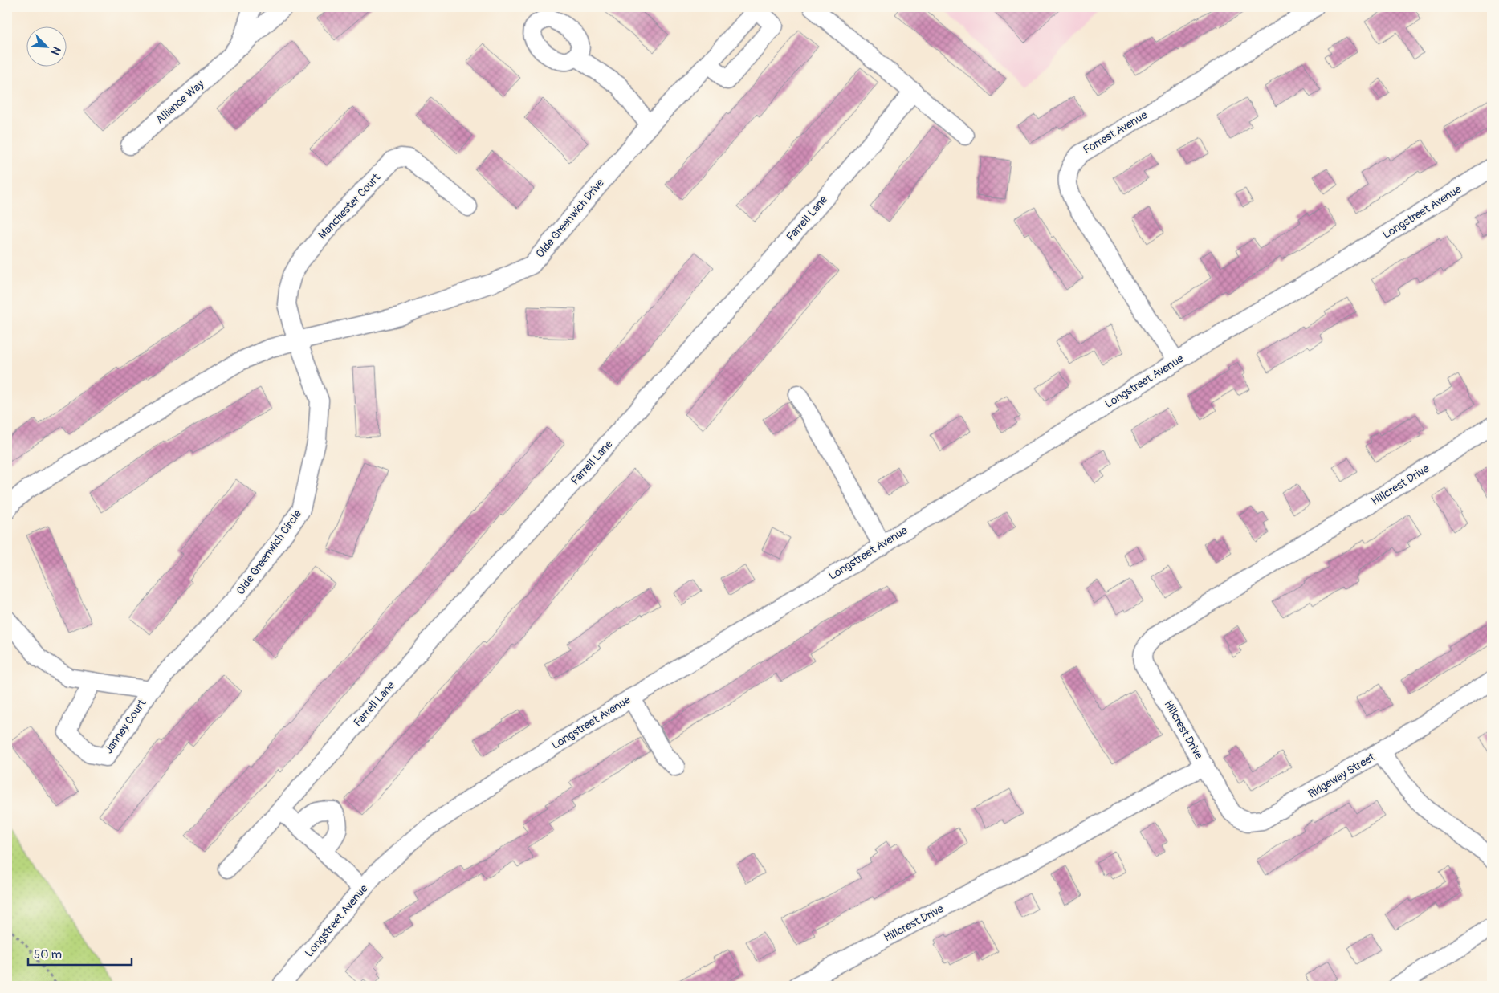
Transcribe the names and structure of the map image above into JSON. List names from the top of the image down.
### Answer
{
  "streets": {
    "street": [
      "Alliance Way",
      "Forrest Avenue",
      "Manchester Court",
      "Longstreet Avenue",
      "Olde Greenwich Drive",
      "Farrell Lane",
      "Hillcrest Drive",
      "Olde Greenwich Circle",
      "Janney Court",
      "Ridgeway Street"
    ]
  },
  "crossings": [
    ["Forrest Avenue", "Longstreet Avenue"],
    ["Manchester Court", "Olde Greenwich Drive"],
    ["Manchester Court", "Olde Greenwich Circle"],
    ["Olde Greenwich Drive", "Olde Greenwich Circle"],
    ["Hillcrest Drive", "Ridgeway Street"],
    ["Olde Greenwich Circle", "Janney Court"]
  ],
  "scale_bar": "50 m",
  "north": "bottom right"
}
